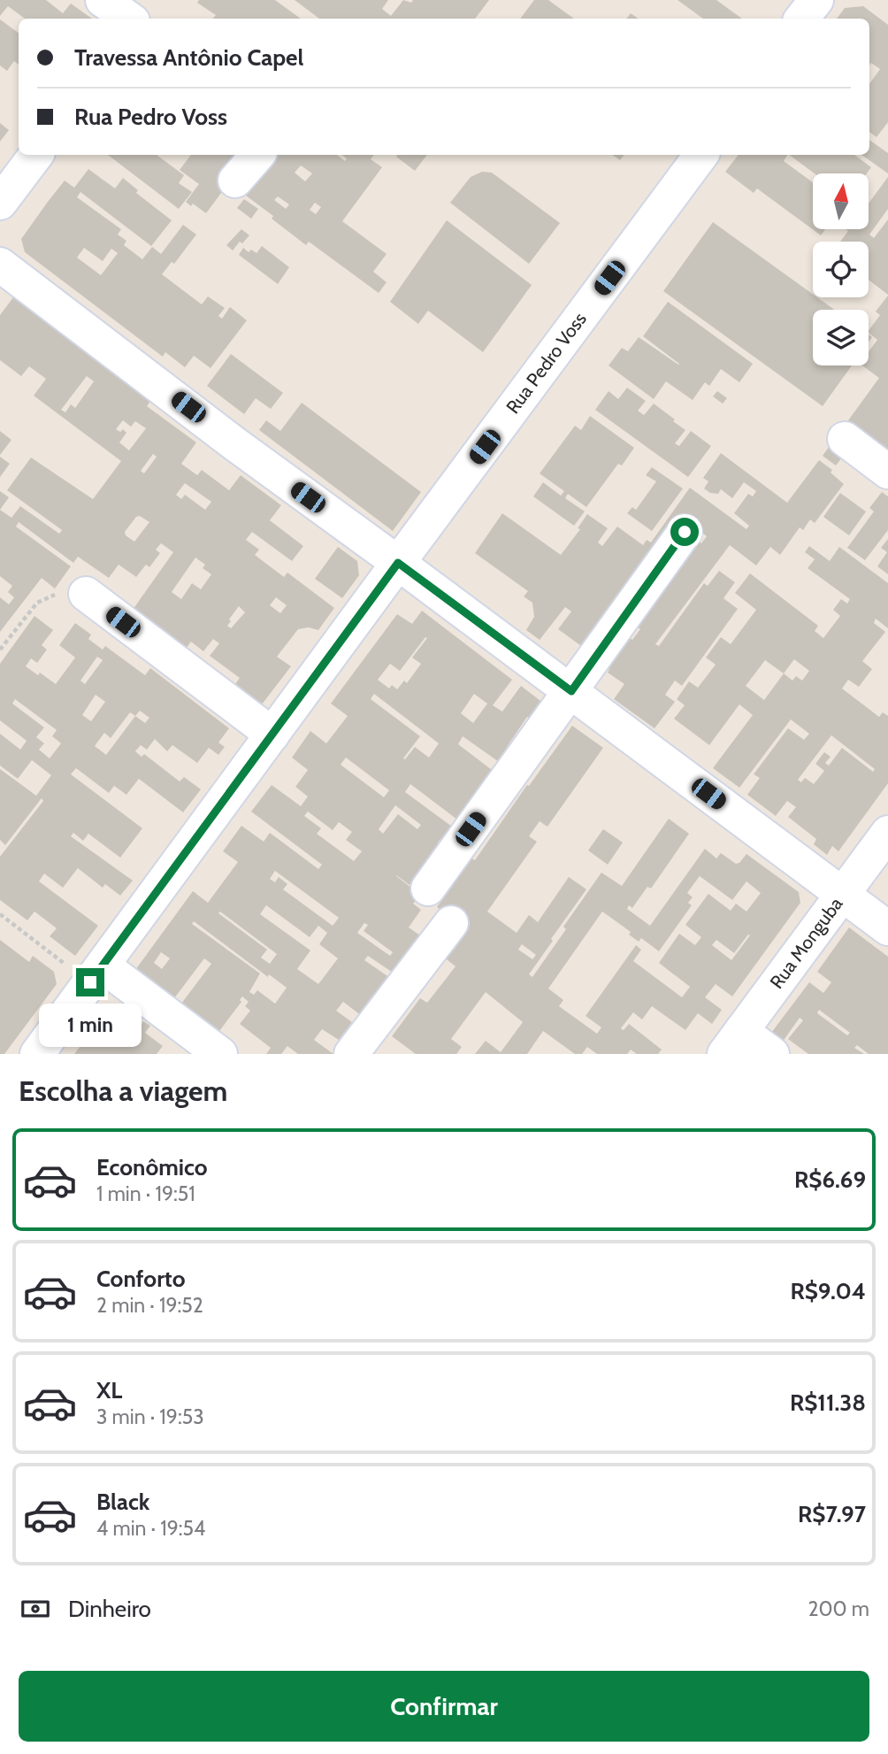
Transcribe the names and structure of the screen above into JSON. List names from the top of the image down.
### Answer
{
  "streets": {
    "street": ["Rua Pedro Voss", "Rua Monguba"]
  },
  "north": "top",
  "page": {
    "banner": ["Travessa Antônio Capel", "Rua Pedro Voss"],
    "bubble": "1 min",
    "heading": "Escolha a viagem",
    "list": [
      {
        "name": "Econômico",
        "note": "1 min · 19:51",
        "value": "R$6.69"
      },
      {
        "name": "Conforto",
        "note": "2 min · 19:52",
        "value": "R$9.04"
      },
      {
        "name": "XL",
        "note": "3 min · 19:53",
        "value": "R$11.38"
      },
      {
        "name": "Black",
        "note": "4 min · 19:54",
        "value": "R$7.97"
      }
    ],
    "pay": ["Dinheiro", "200 m"],
    "buttons": "Confirmar"
  }
}
